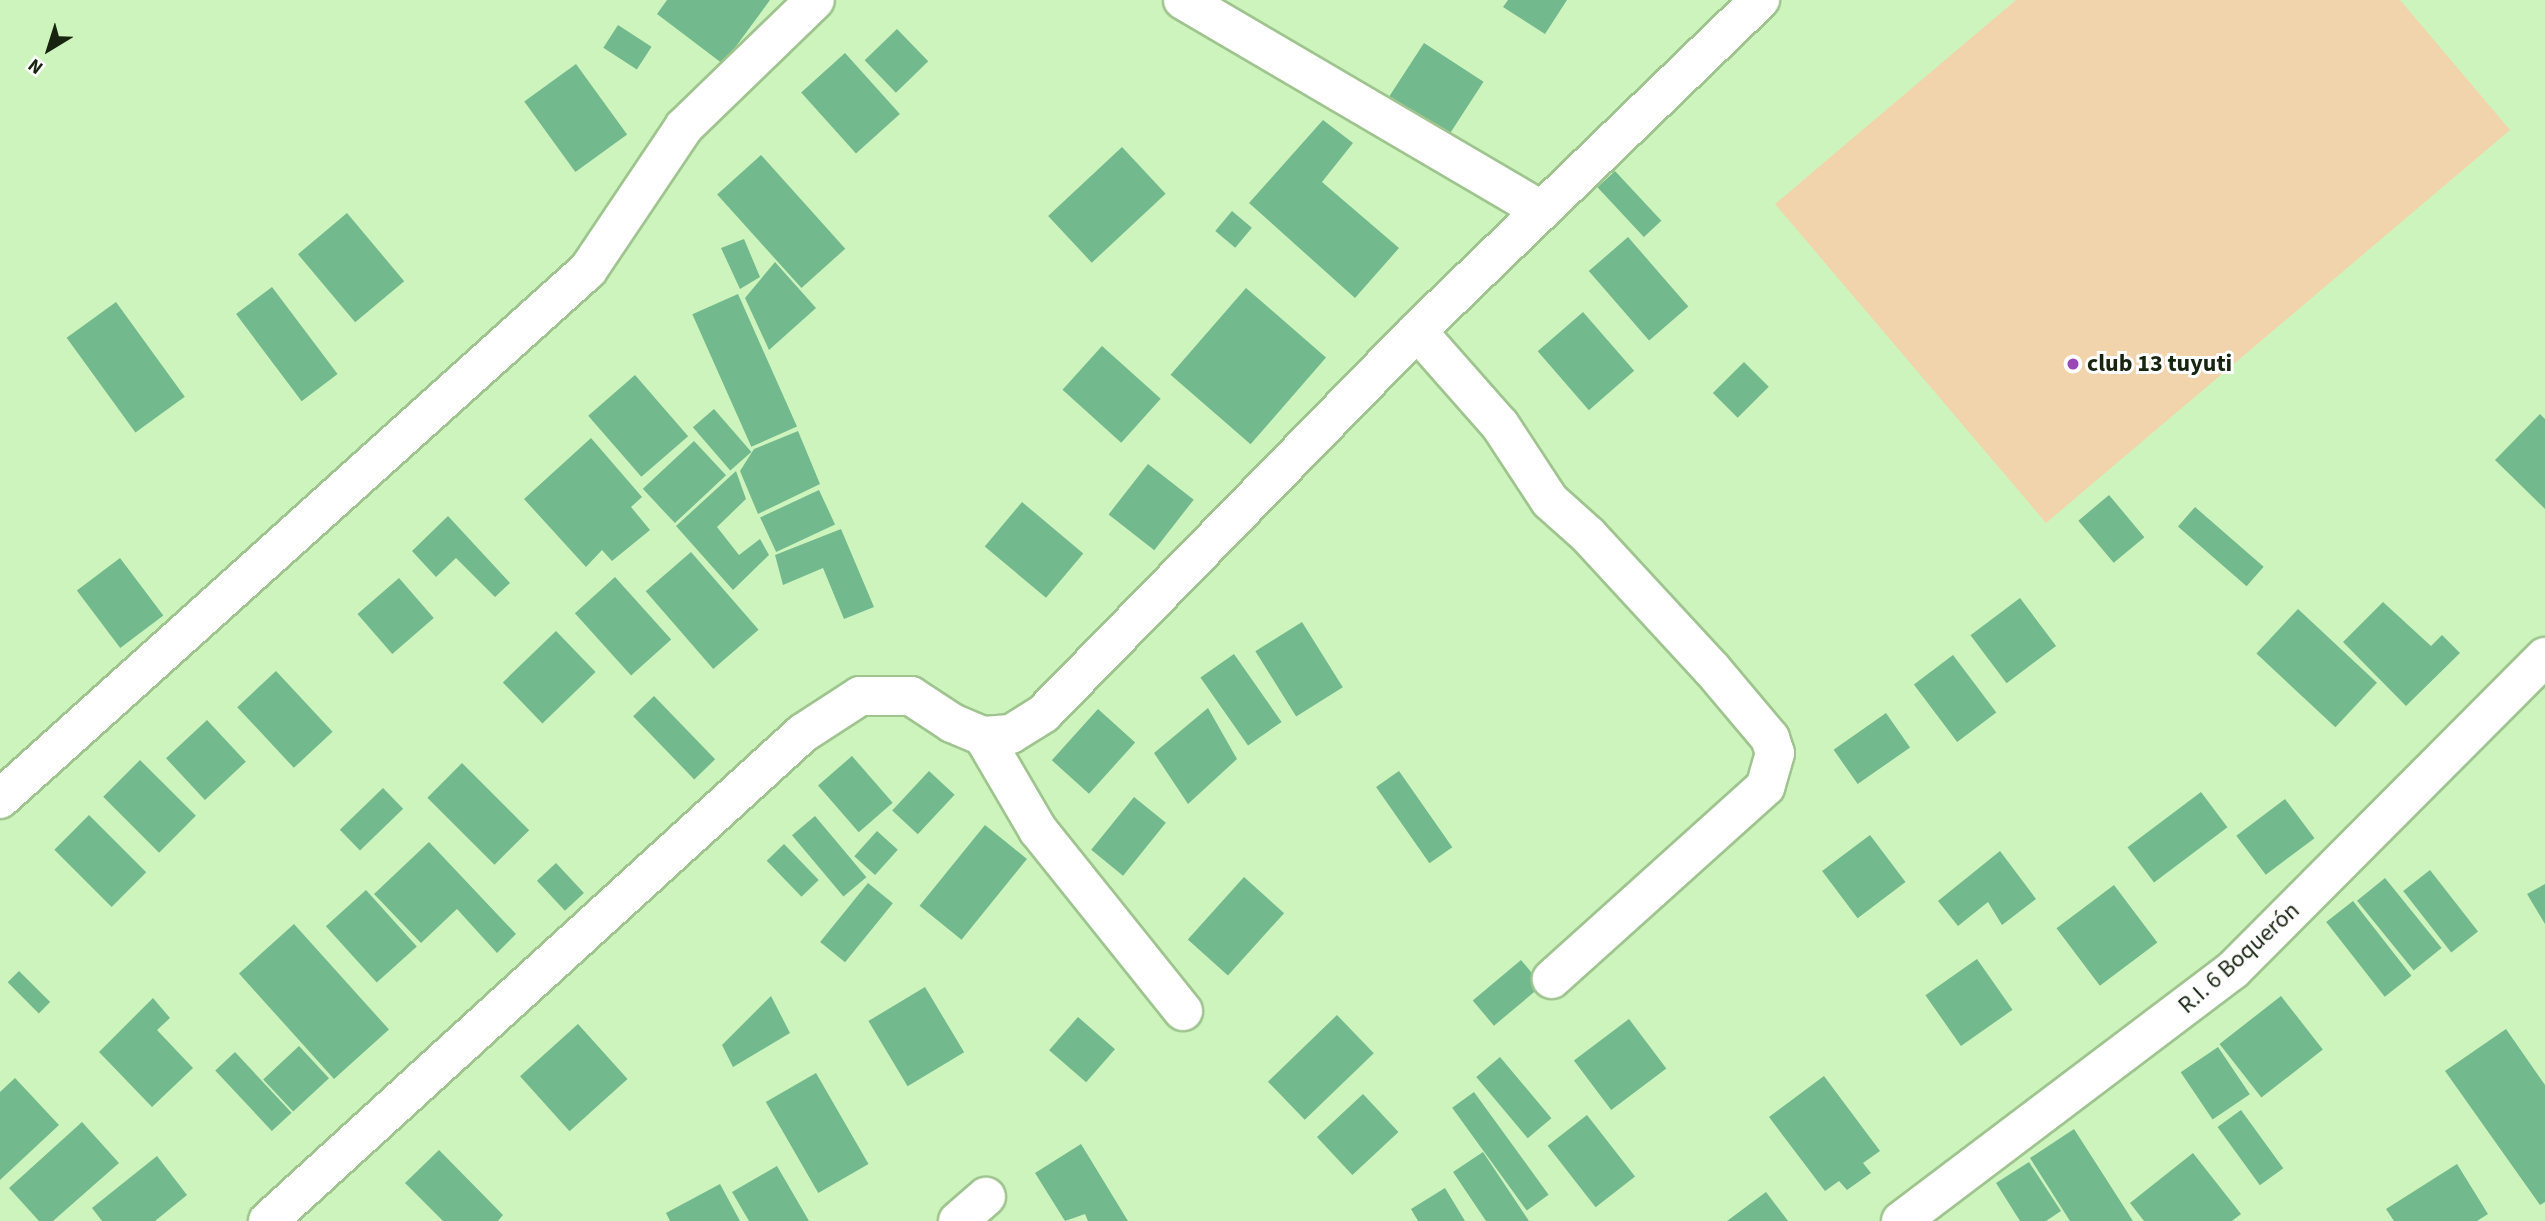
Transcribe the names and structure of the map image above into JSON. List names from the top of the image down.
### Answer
{
  "streets": {
    "street": ["R.I. 6 Boquerón"]
  },
  "places": ["club 13 tuyuti"],
  "north": "bottom left"
}
